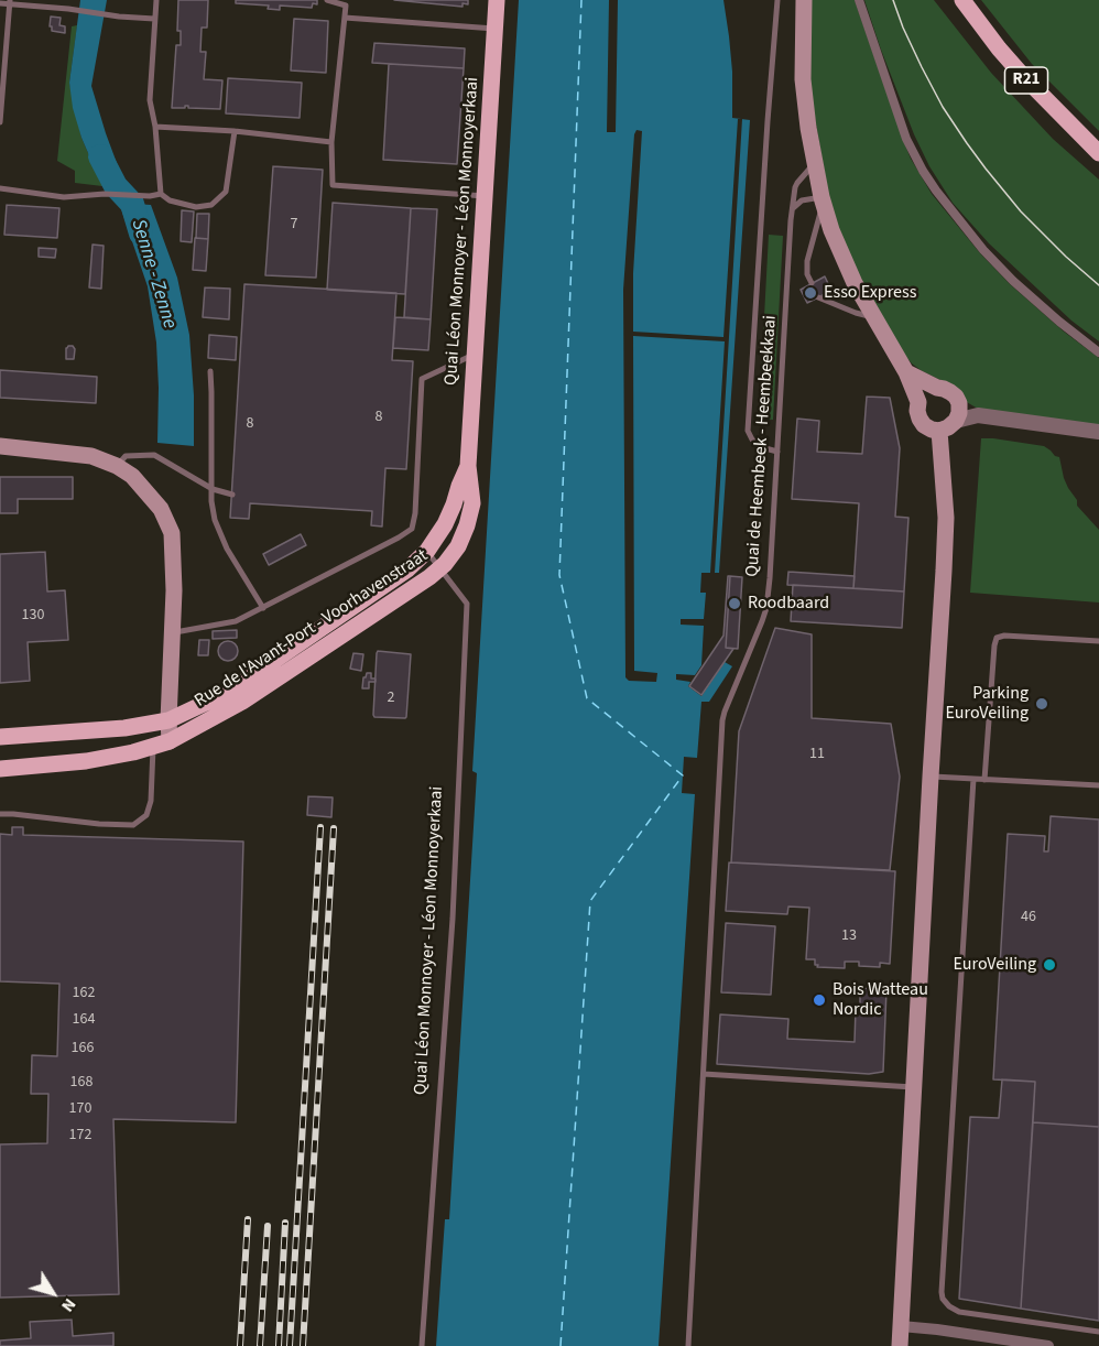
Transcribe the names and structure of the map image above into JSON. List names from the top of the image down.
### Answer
{
  "streets": {
    "main road": ["R21", "Quai Léon Monnoyer - Léon Monnoyerkaai", "Rue de l'Avant-Port - Voorhavenstraat"],
    "lane": ["Quai de Heembeek - Heembeekkaai"]
  },
  "crossings": [
    ["Quai Léon Monnoyer - Léon Monnoyerkaai", "Rue de l'Avant-Port - Voorhavenstraat"]
  ],
  "water": ["Senne - Zenne"],
  "places": [
    "Esso Express",
    "Roodbaard",
    "Parking EuroVeiling",
    "EuroVeiling",
    "Bois Watteau Nordic"
  ],
  "house_numbers": [
    "7",
    "8",
    "8",
    "130",
    "2",
    "11",
    "46",
    "13",
    "162",
    "164",
    "166",
    "168",
    "170",
    "172"
  ],
  "north": "bottom right"
}
